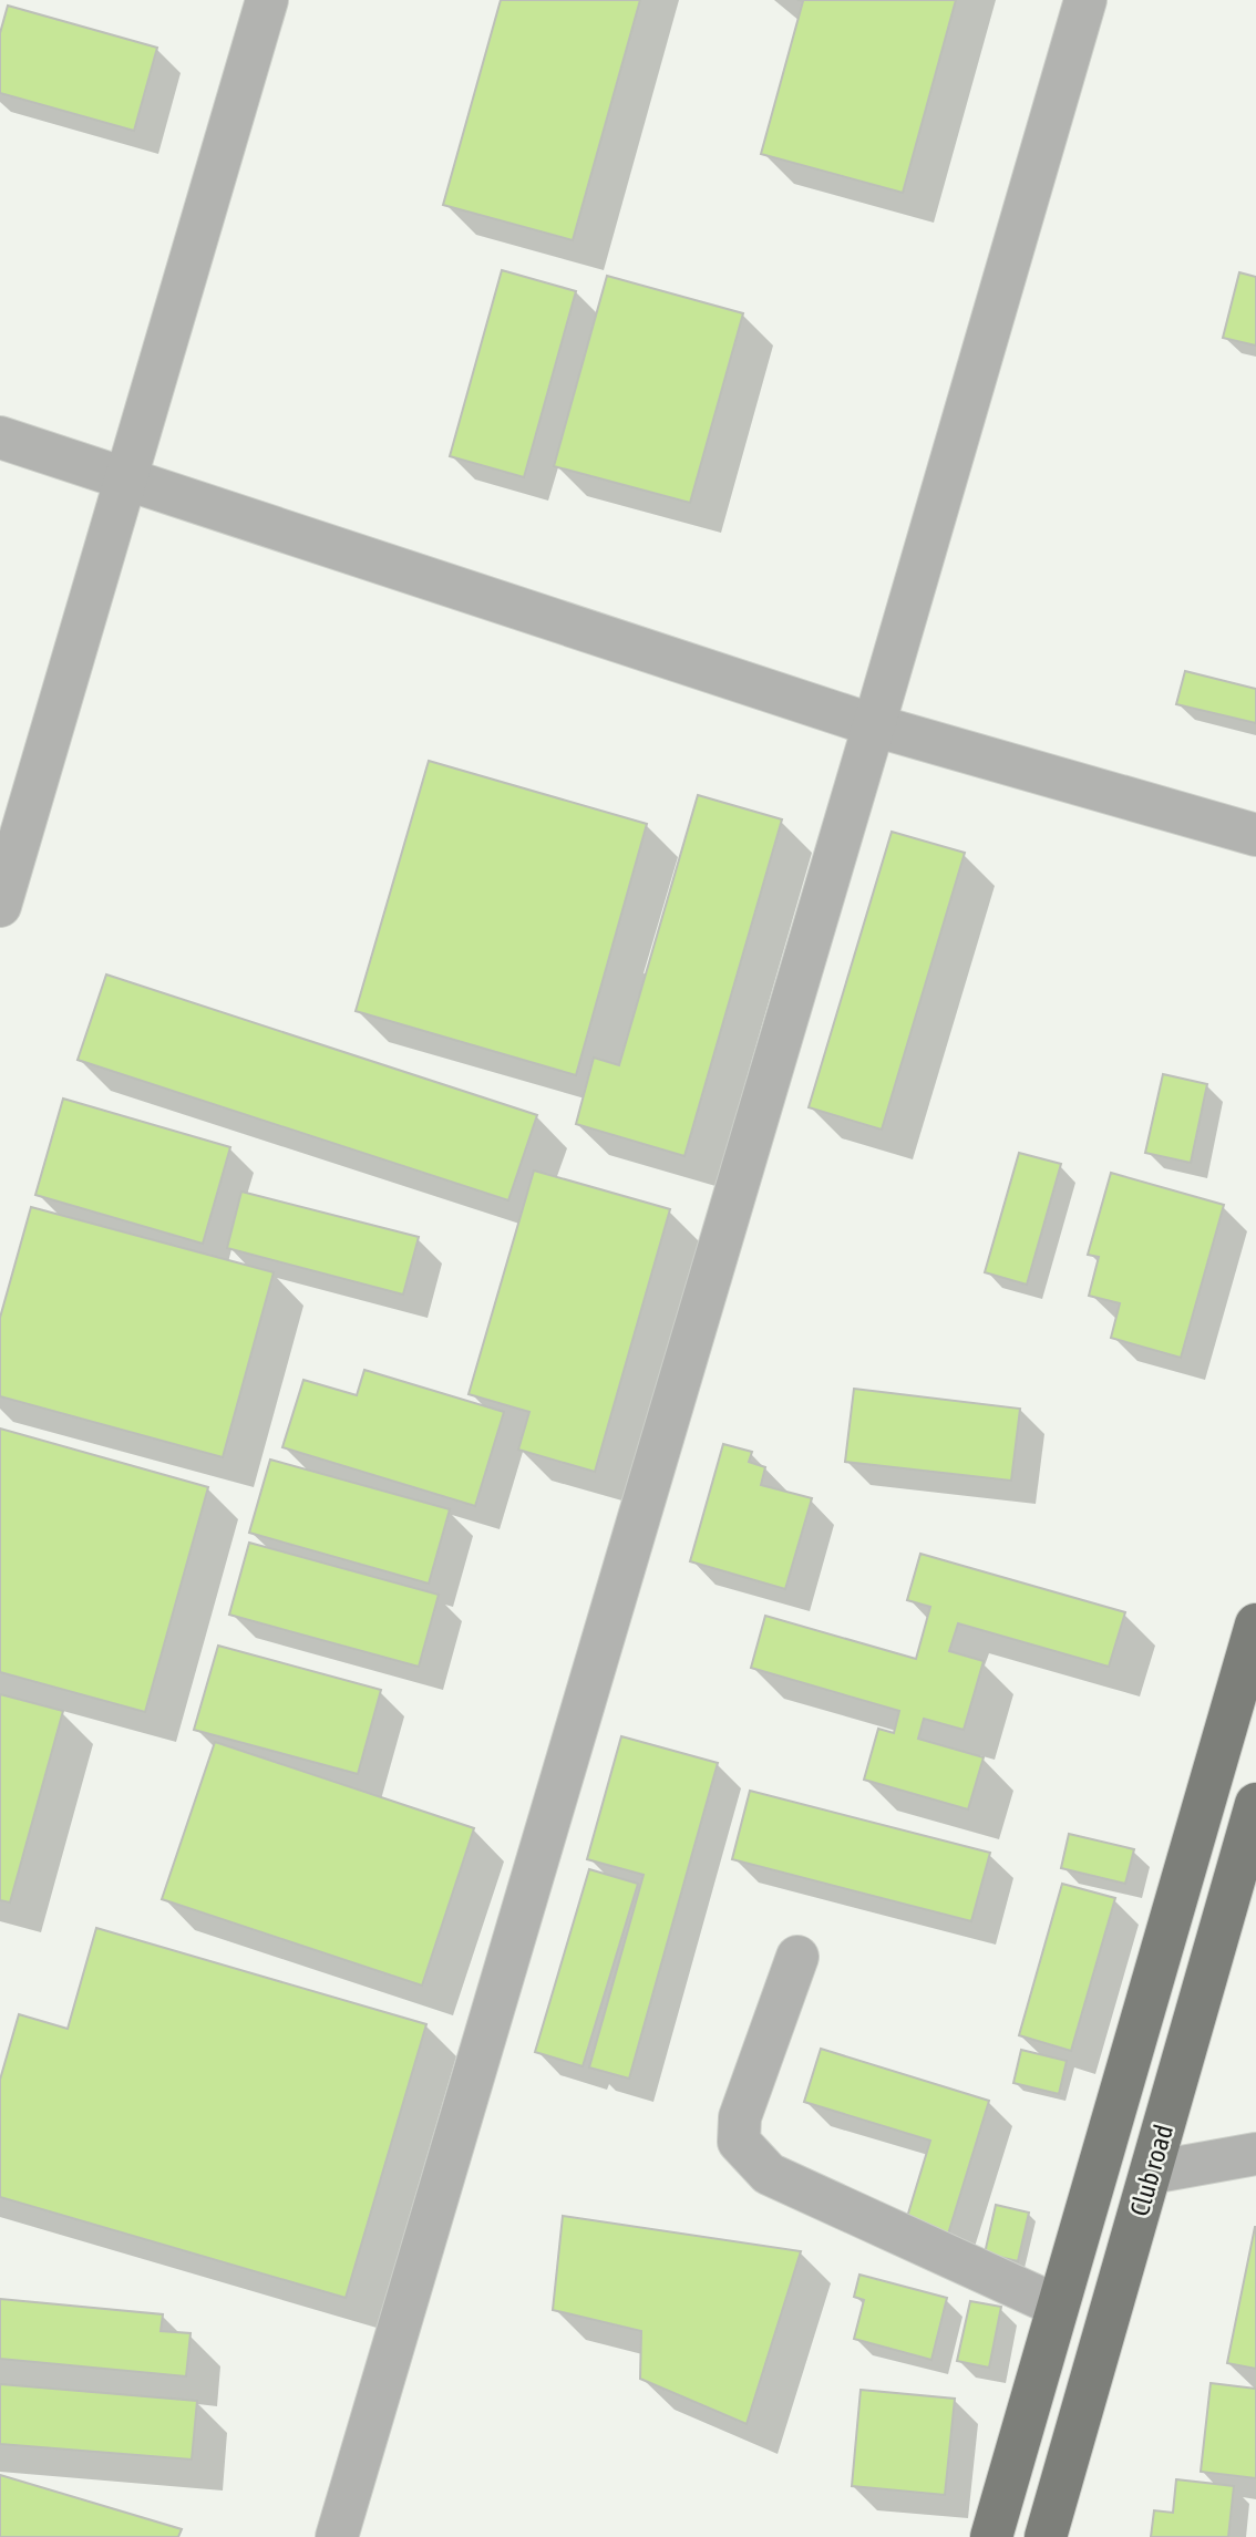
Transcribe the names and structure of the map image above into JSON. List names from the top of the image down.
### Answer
{
  "streets": {
    "main road": ["Club road"]
  }
}
